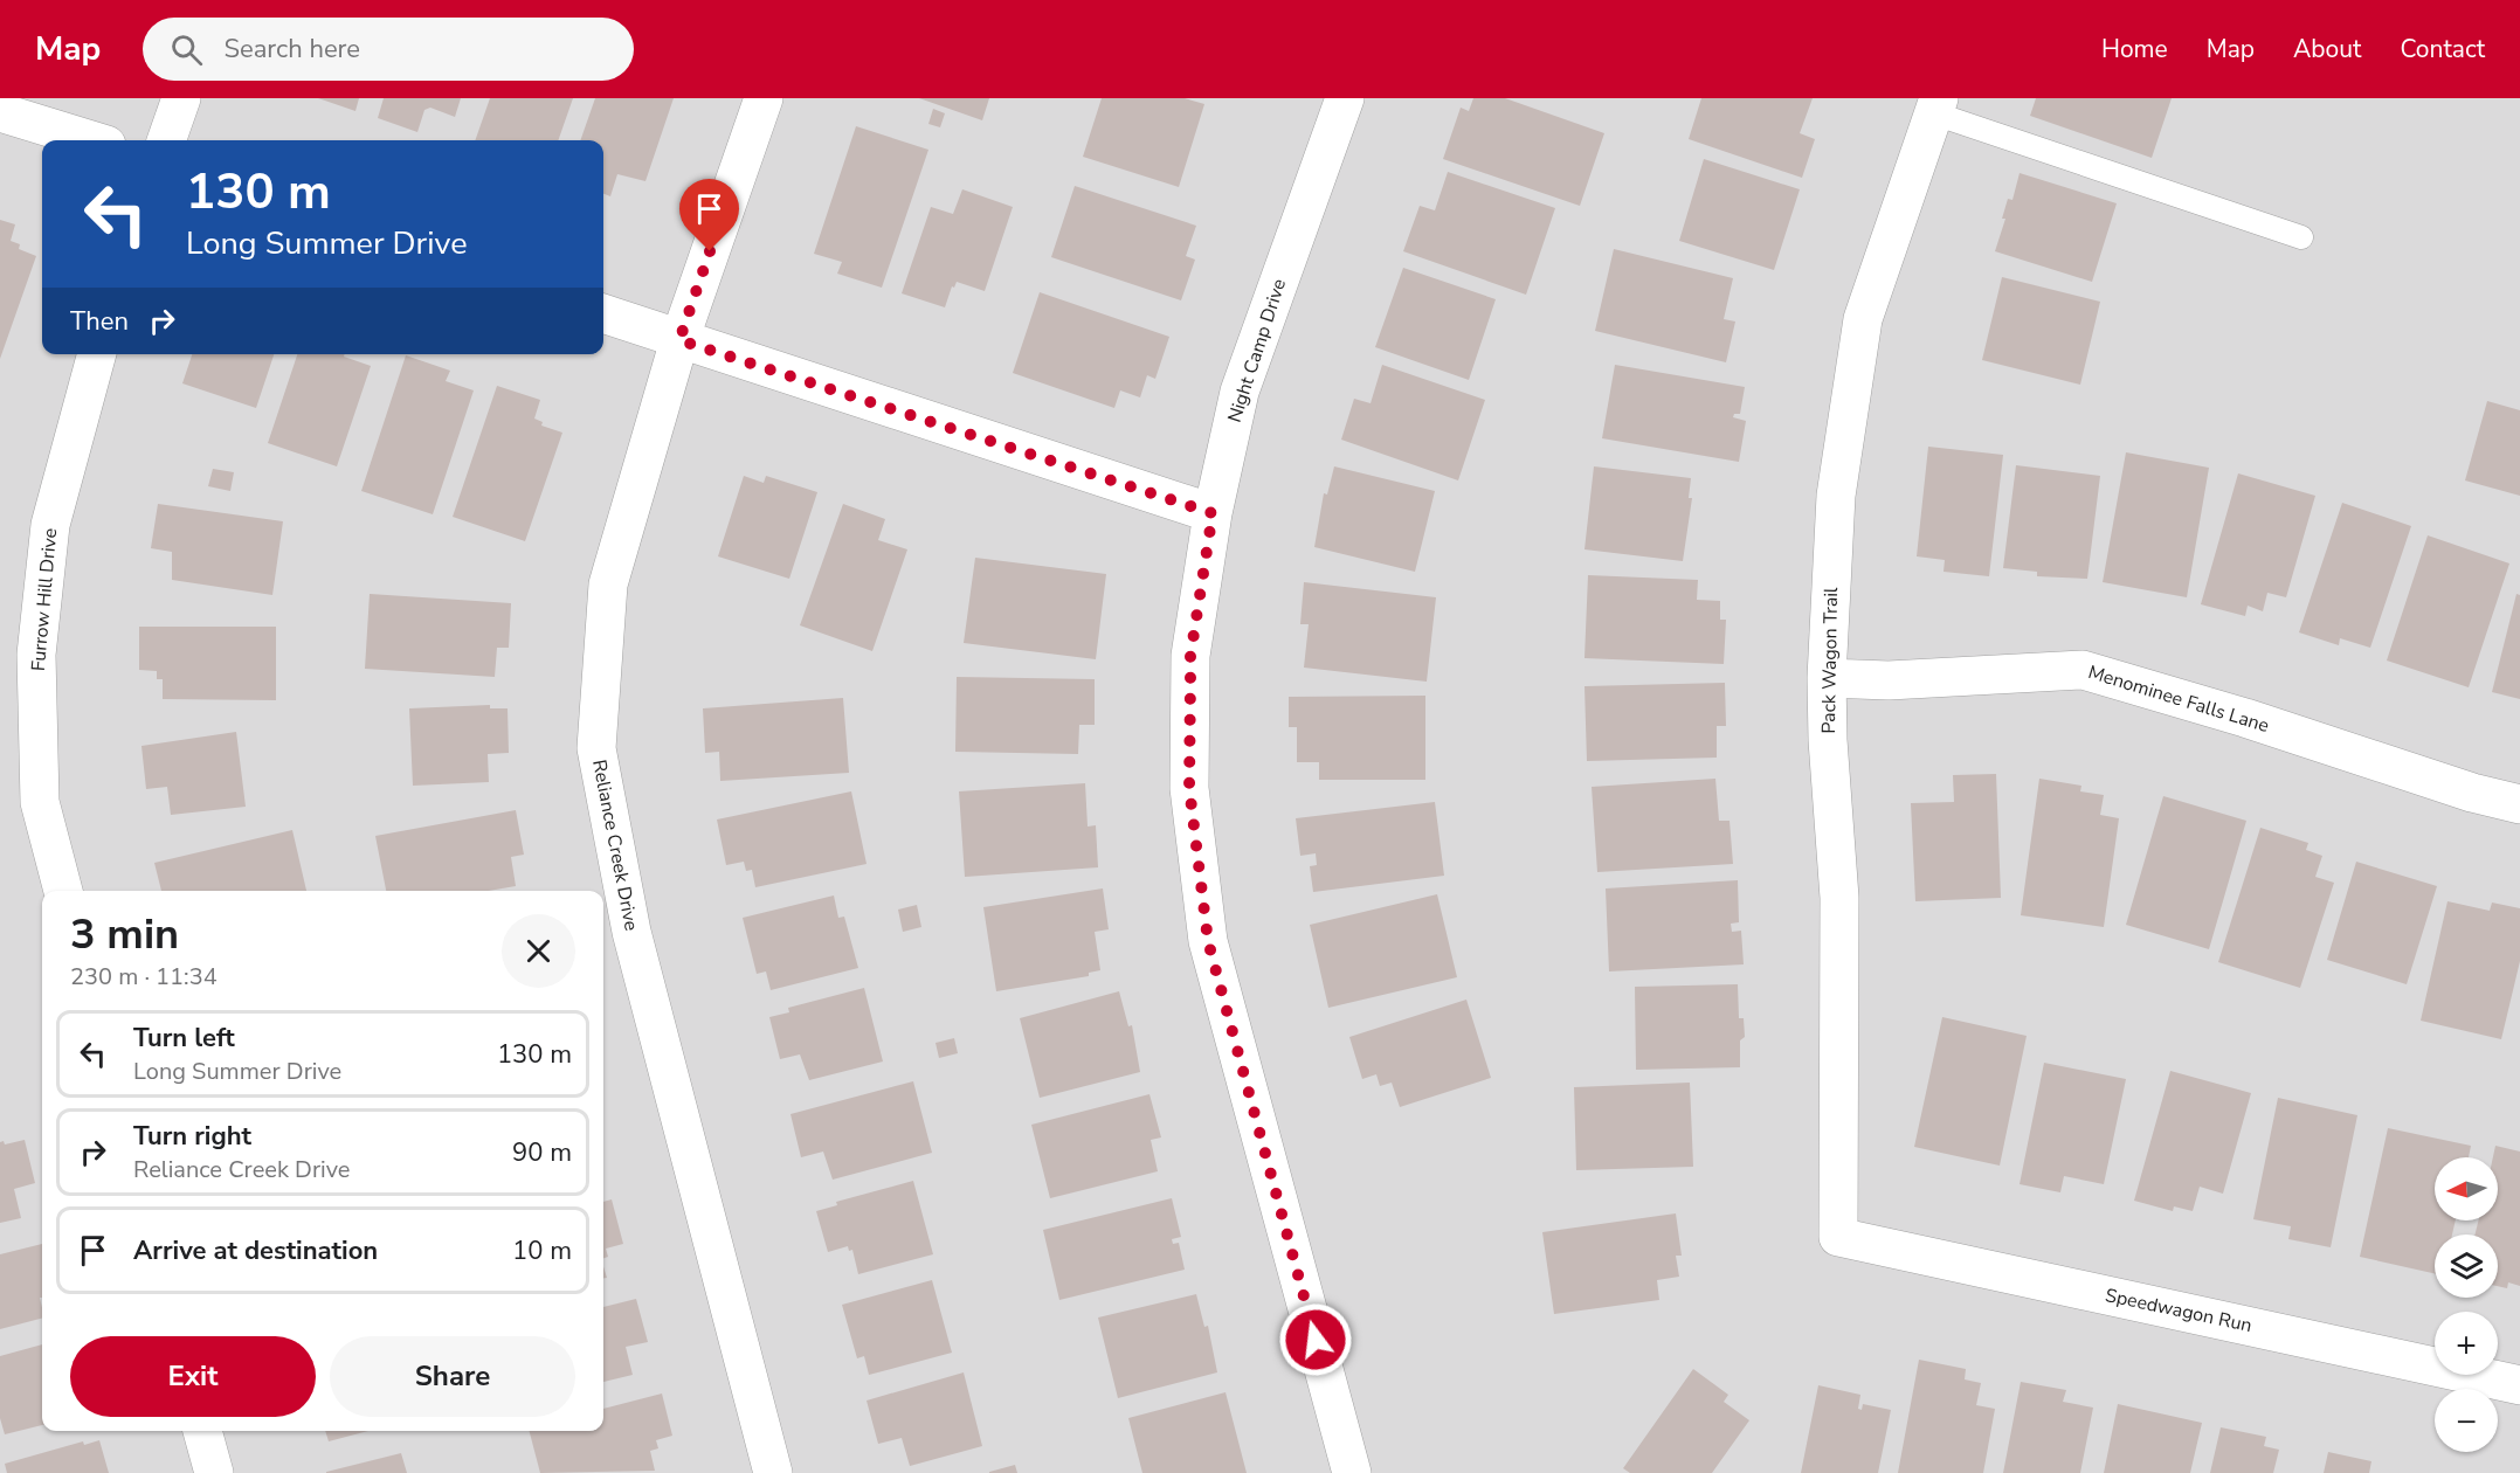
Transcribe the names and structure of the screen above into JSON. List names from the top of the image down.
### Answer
{
  "streets": {
    "street": [
      "Night Camp Drive",
      "Furrow Hill Drive",
      "Pack Wagon Trail",
      "Menominee Falls Lane",
      "Reliance Creek Drive",
      "Speedwagon Run"
    ]
  },
  "crossings": [
    ["Pack Wagon Trail", "Menominee Falls Lane"],
    ["Pack Wagon Trail", "Speedwagon Run"]
  ],
  "north": "left",
  "page": {
    "header": "Map",
    "search": "Search here",
    "nav": [
      "Home",
      "Map",
      "About",
      "Contact"
    ],
    "turn": ["130 m", "Long Summer Drive"],
    "then": "Then",
    "heading": ["3 min", "230 m · 11:34"],
    "list": [
      {
        "name": "Turn left",
        "note": "Long Summer Drive",
        "value": "130 m"
      },
      {
        "name": "Turn right",
        "note": "Reliance Creek Drive",
        "value": "90 m"
      },
      {
        "name": "Arrive at destination",
        "value": "10 m"
      }
    ],
    "map_buttons": ["+", "−"],
    "buttons": ["Exit", "Share"]
  }
}
